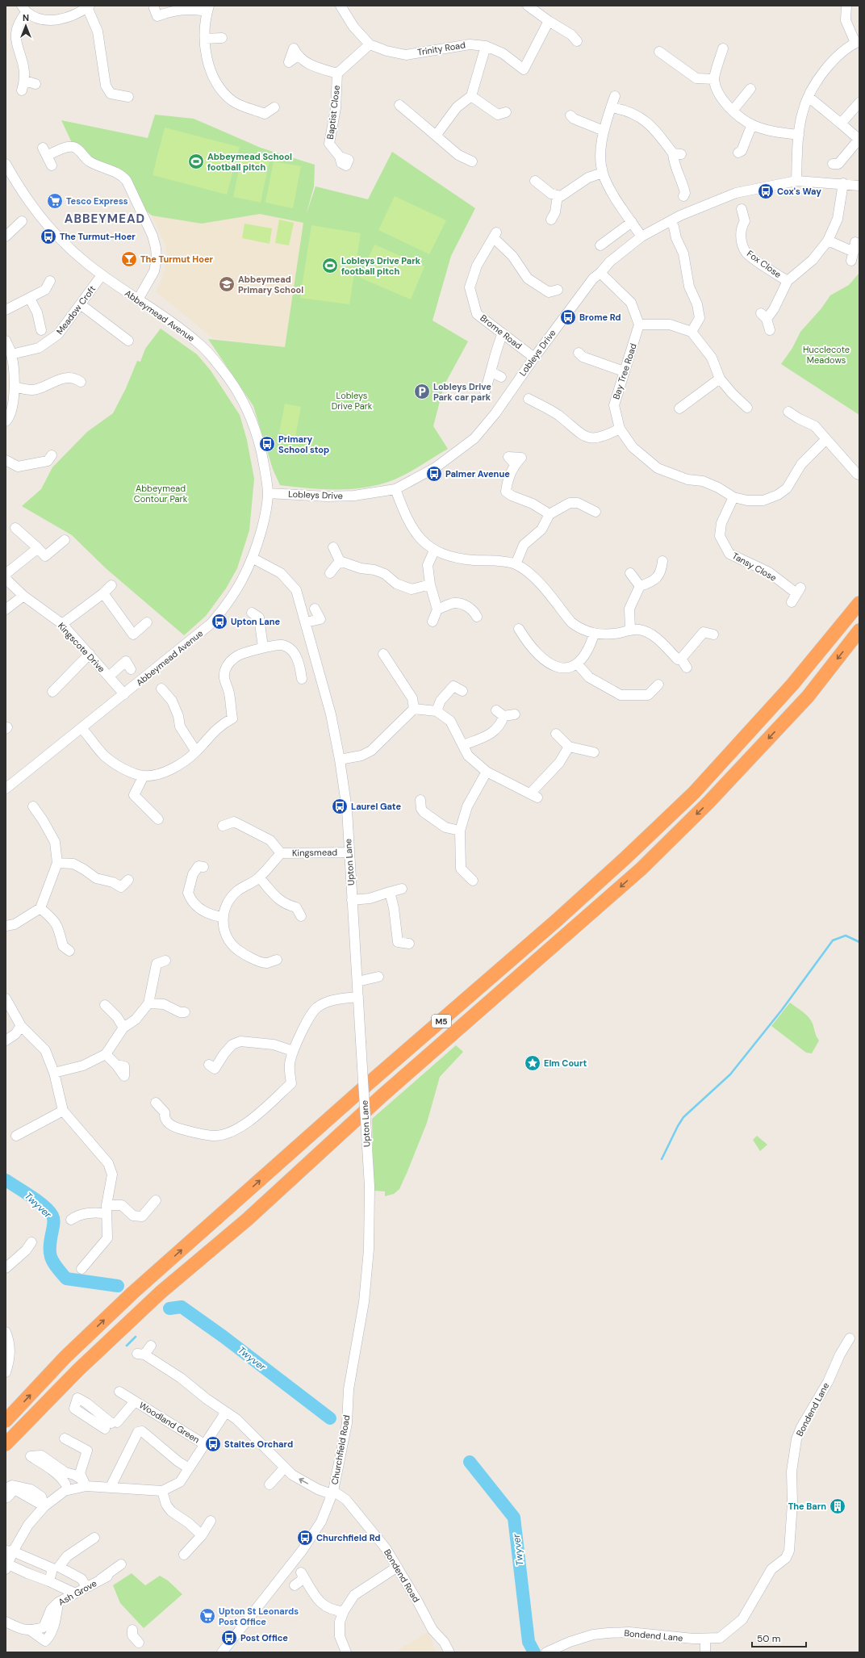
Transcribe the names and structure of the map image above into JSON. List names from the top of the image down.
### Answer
{
  "streets": {
    "highway": ["M5"],
    "street": [
      "Trinity Road",
      "Baptist Close",
      "Fox Close",
      "Meadow Croft",
      "Abbeymead Avenue",
      "Brome Road",
      "Lobleys Drive",
      "Bay Tree Road",
      "Tansy Close",
      "Kingscote Drive",
      "Kingsmead",
      "Upton Lane",
      "Bondend Lane",
      "Woodland Green",
      "Churchfield Road",
      "Bondend Road",
      "Ash Grove"
    ]
  },
  "crossings": [
    ["Trinity Road", "Baptist Close"],
    ["Meadow Croft", "Abbeymead Avenue"],
    ["Abbeymead Avenue", "Lobleys Drive"],
    ["Abbeymead Avenue", "Kingscote Drive"],
    ["Abbeymead Avenue", "Upton Lane"],
    ["Brome Road", "Lobleys Drive"],
    ["Bay Tree Road", "Tansy Close"],
    ["Kingsmead", "Upton Lane"],
    ["Upton Lane", "Churchfield Road"],
    ["Churchfield Road", "Bondend Road"]
  ],
  "districts": ["ABBEYMEAD"],
  "water": ["Twyver"],
  "parks": ["Hucclecote Meadows", "Lobleys Drive Park", "Abbeymead Contour Park"],
  "places": {
    "sports": ["Abbeymead School football pitch", "Lobleys Drive Park football pitch"],
    "bus stop": [
      "Cox's Way",
      "The Turmut-Hoer",
      "Brome Rd",
      "Primary School stop",
      "Palmer Avenue",
      "Upton Lane",
      "Laurel Gate",
      "Staites Orchard",
      "Churchfield Rd",
      "Post Office"
    ],
    "supermarket": ["Tesco Express", "Upton St Leonards Post Office"],
    "bar": ["The Turmut Hoer"],
    "school or university": ["Abbeymead Primary School"],
    "parking": ["Lobleys Drive Park car park"],
    "place": ["Elm Court"],
    "building": ["The Barn"]
  },
  "scale_bar": "50 m",
  "north": "top"
}
